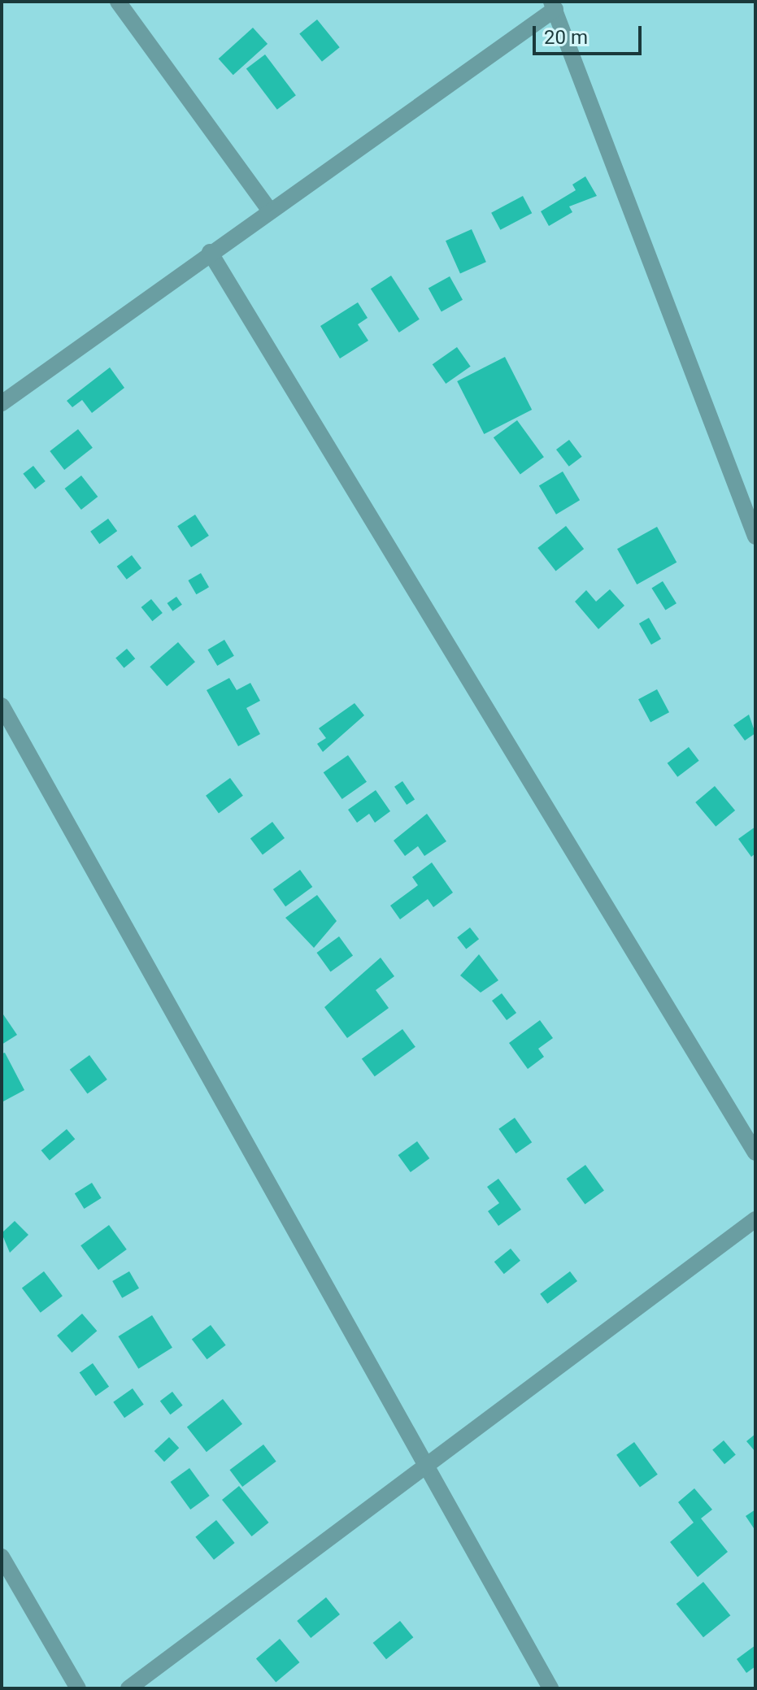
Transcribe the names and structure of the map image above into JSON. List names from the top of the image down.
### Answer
{
  "scale_bar": "20 m"
}
